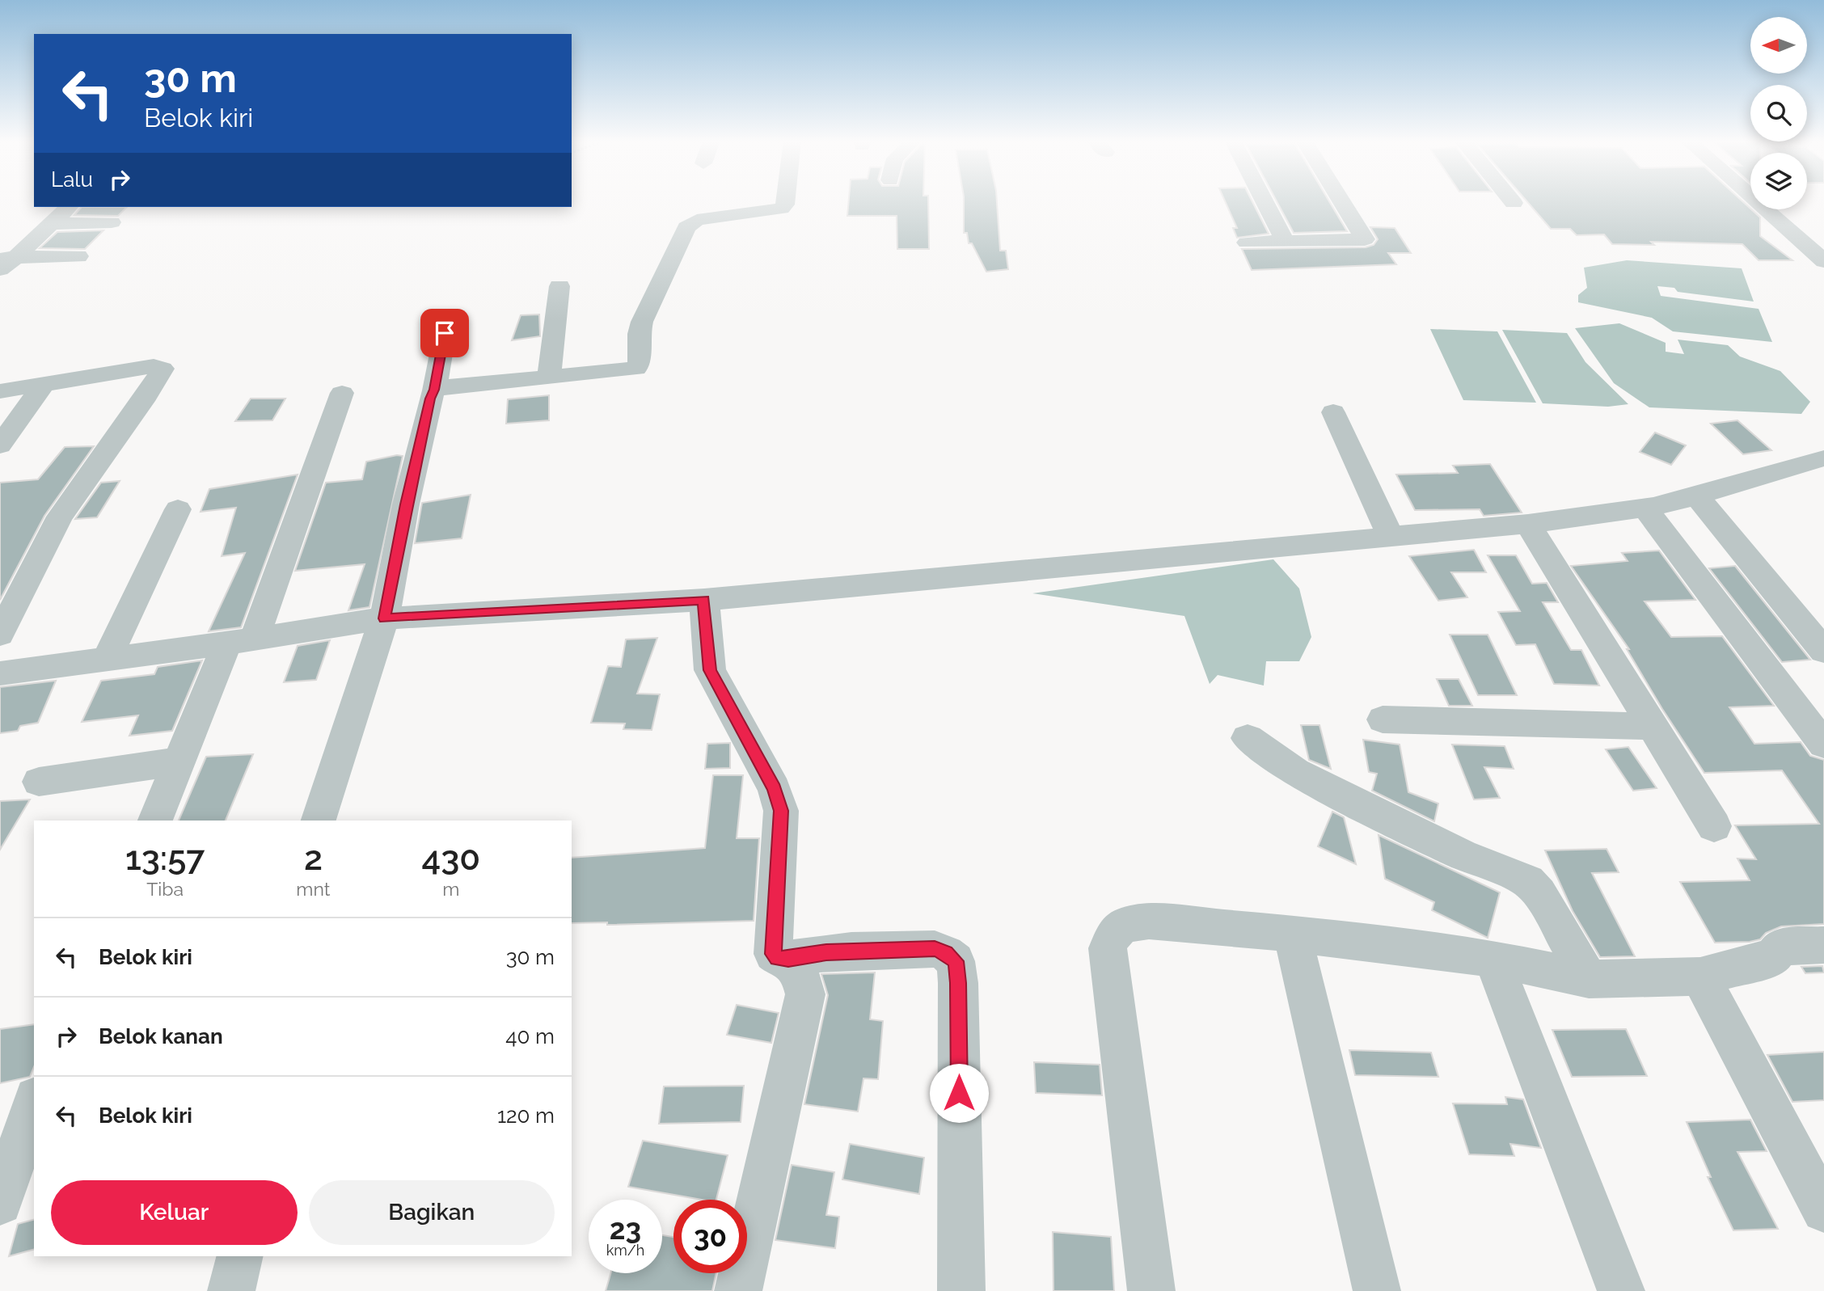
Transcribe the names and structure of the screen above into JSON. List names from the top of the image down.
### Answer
{
  "north": "left",
  "page": {
    "turn": ["30 m", "Belok kiri"],
    "then": "Lalu",
    "eta": [
      "13:57",
      "Tiba",
      "2",
      "mnt",
      "430",
      "m"
    ],
    "list": [
      {
        "name": "Belok kiri",
        "value": "30 m"
      },
      {
        "name": "Belok kanan",
        "value": "40 m"
      },
      {
        "name": "Belok kiri",
        "value": "120 m"
      }
    ],
    "buttons": ["Keluar", "Bagikan"],
    "speed": "23 km/h",
    "limit": "30"
  }
}
